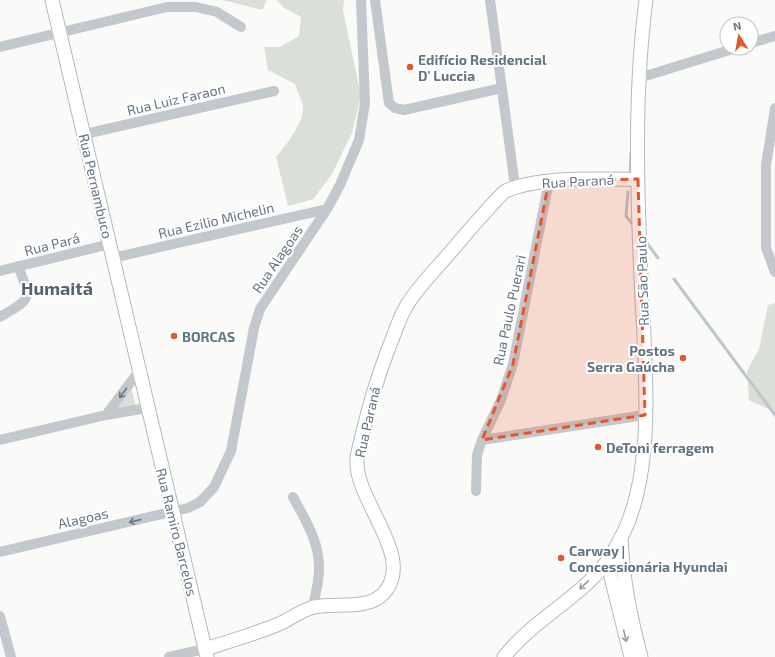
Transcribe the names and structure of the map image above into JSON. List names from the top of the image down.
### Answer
{
  "streets": {
    "street": [
      "Rua Luiz Faraon",
      "Rua Paraná",
      "Rua Pernambuco",
      "Rua Ezilio Michelin",
      "Rua Pará",
      "Rua Alagoas",
      "Rua São Paulo",
      "Rua Paulo Puerari",
      "Alagoas",
      "Rua Ramiro Barcelos"
    ]
  },
  "crossings": [
    ["Rua Luiz Faraon", "Rua Pernambuco"],
    ["Rua Paraná", "Rua São Paulo"],
    ["Rua Paraná", "Rua Paulo Puerari"],
    ["Rua Paraná", "Rua Ramiro Barcelos"],
    ["Rua Pernambuco", "Rua Ezilio Michelin"],
    ["Rua Pernambuco", "Rua Pará"],
    ["Rua Pernambuco", "Rua Ramiro Barcelos"],
    ["Rua Ezilio Michelin", "Rua Alagoas"],
    ["Rua Alagoas", "Alagoas"],
    ["Rua Alagoas", "Rua Ramiro Barcelos"],
    ["Alagoas", "Rua Ramiro Barcelos"]
  ],
  "one_way": ["Alagoas"],
  "districts": ["Humaitá"],
  "places": [
    "Edifício Residencial D' Luccia",
    "BORCAS",
    "Postos Serra Gaúcha",
    "DeToni ferragem",
    "Carway | Concessionária Hyundai"
  ],
  "north": "top"
}
